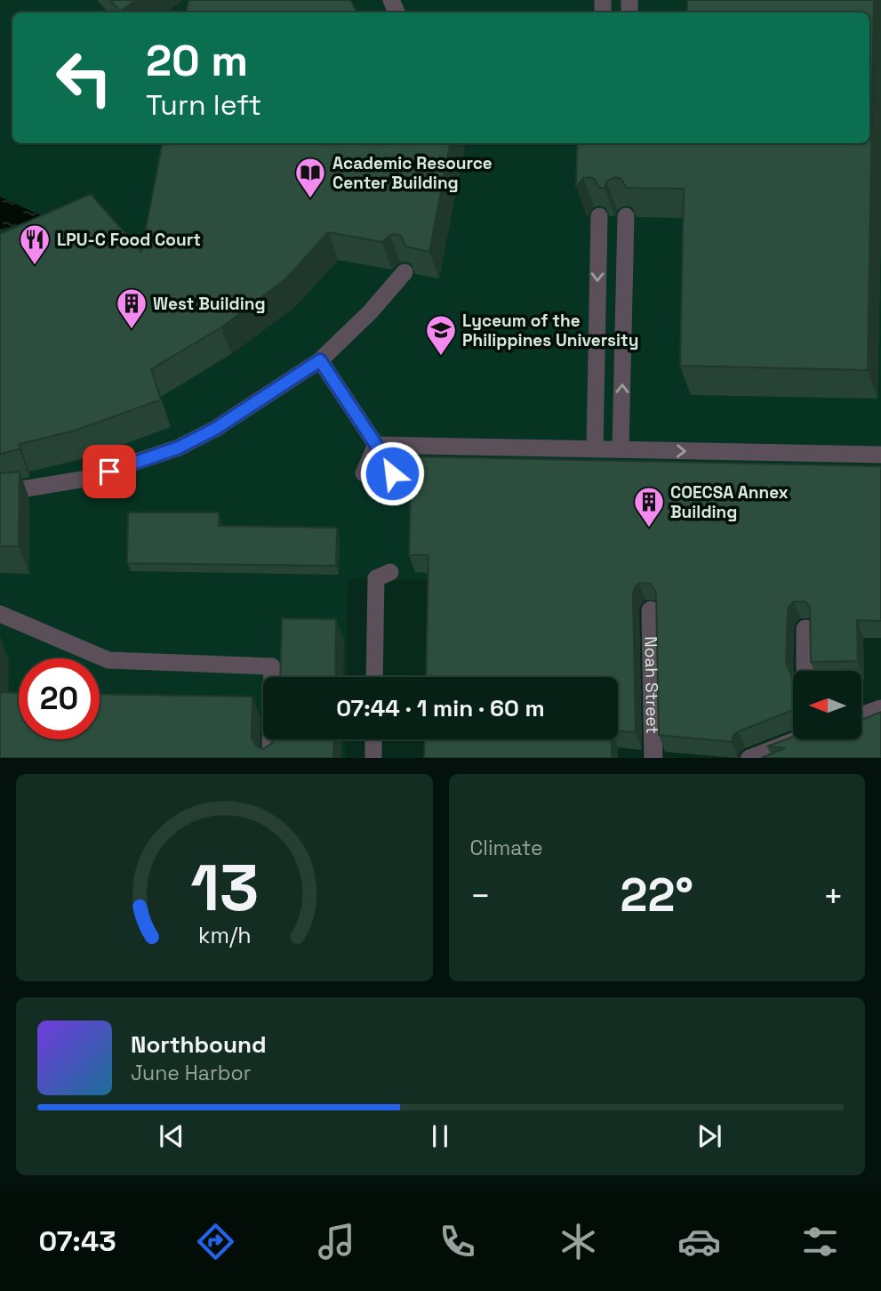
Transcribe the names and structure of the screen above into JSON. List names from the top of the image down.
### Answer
{
  "streets": {
    "street": ["Noah Street"]
  },
  "places": {
    "library": ["Academic Resource Center Building"],
    "restaurant": ["LPU-C Food Court"],
    "building": ["West Building", "COECSA Annex Building"],
    "school or university": ["Lyceum of the Philippines University"]
  },
  "north": "left",
  "page": {
    "turn": ["20 m", "Turn left"],
    "limit": "20",
    "trip": "07:44 · 1 min · 60 m",
    "tile": "Climate",
    "heat": ["−", "22°", "+"],
    "song": ["Northbound", "June Harbor"],
    "tabs": "07:43",
    "gauge": ["13", "km/h"]
  }
}
